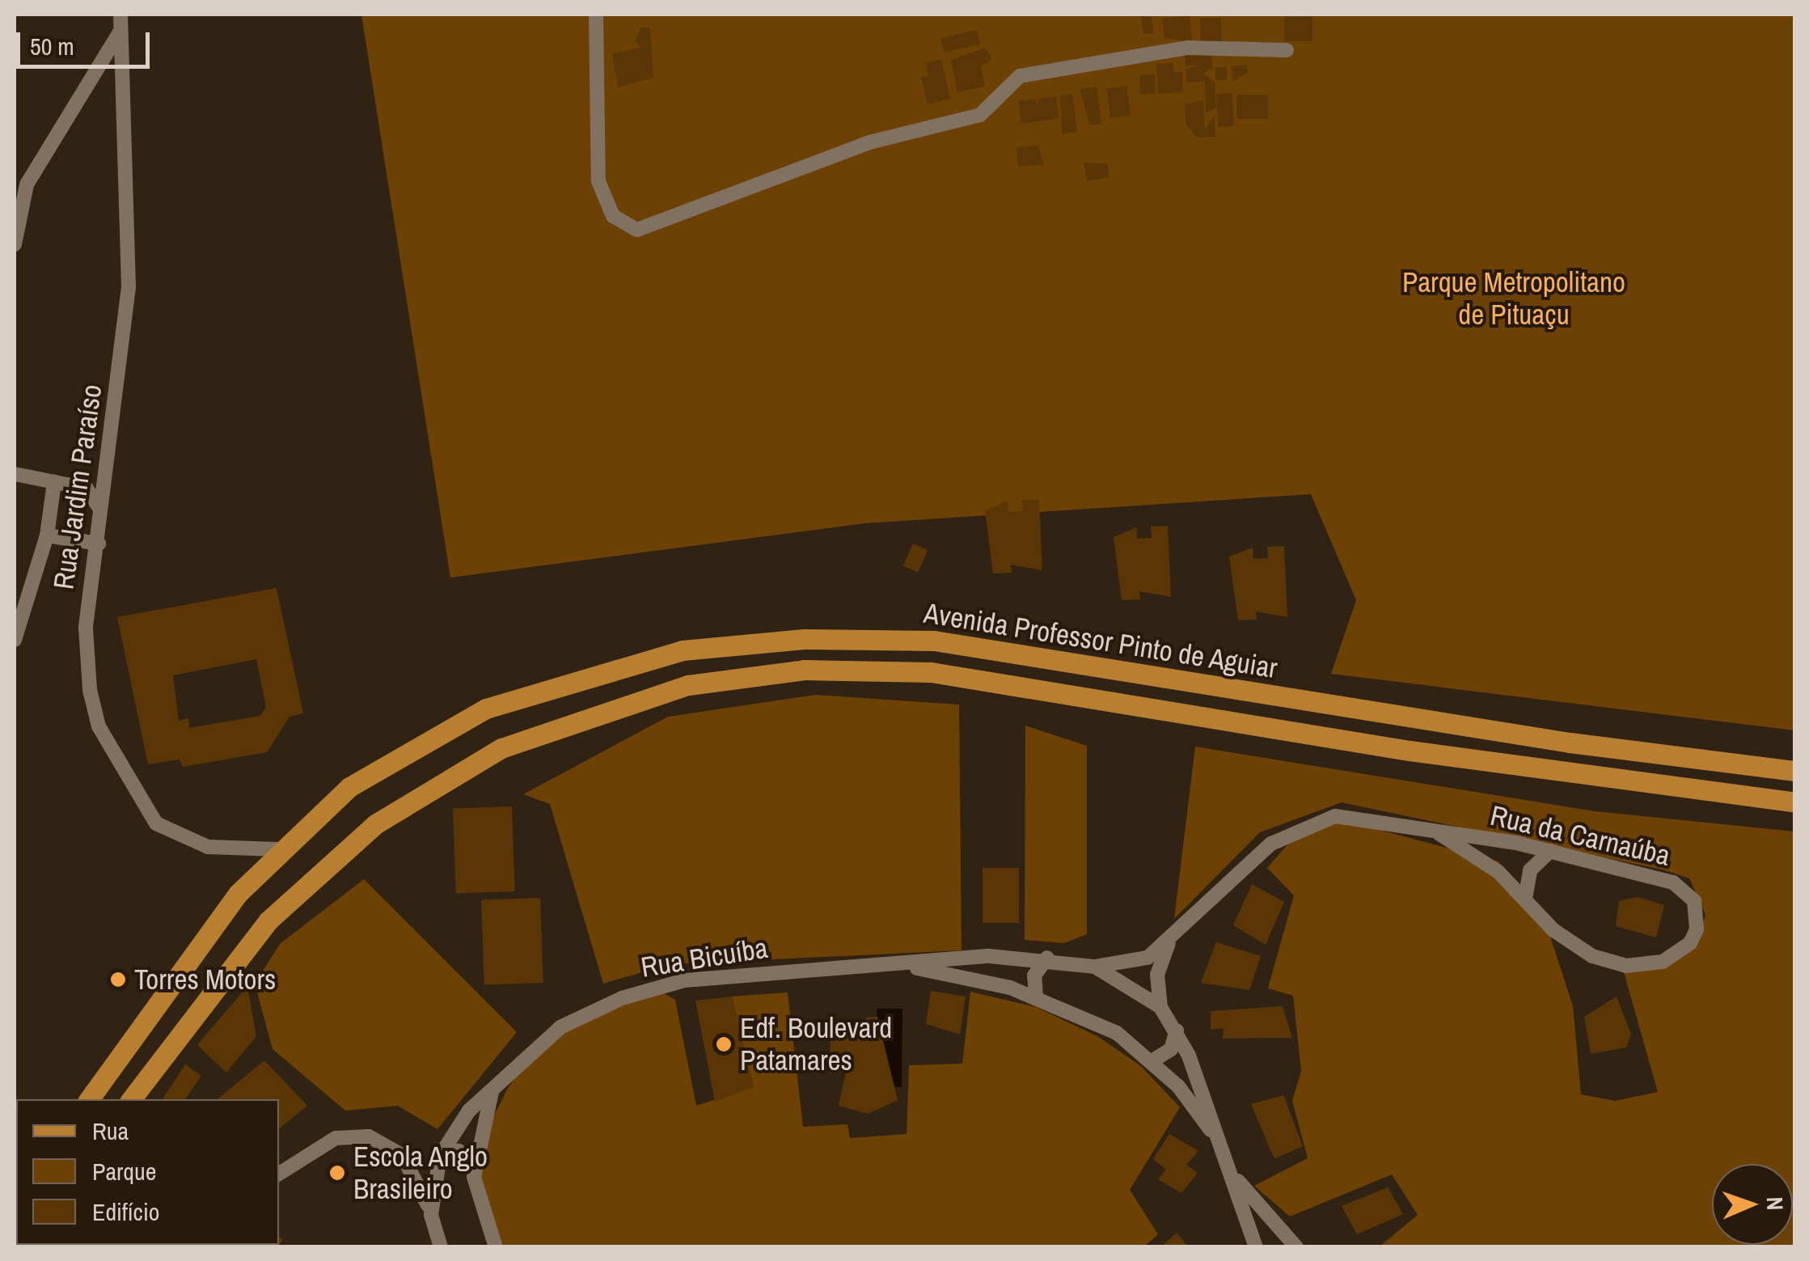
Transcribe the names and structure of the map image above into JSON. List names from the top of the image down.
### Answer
{
  "streets": {
    "main road": ["Avenida Professor Pinto de Aguiar"],
    "street": ["Rua Jardim Paraíso", "Rua da Carnaúba", "Rua Bicuíba"]
  },
  "crossings": [
    ["Rua Jardim Paraíso", "Avenida Professor Pinto de Aguiar"],
    ["Rua da Carnaúba", "Rua Bicuíba"]
  ],
  "parks": ["Parque Metropolitano de Pituaçu"],
  "places": ["Torres Motors", "Edf. Boulevard Patamares", "Escola Anglo Brasileiro"],
  "legend": ["Rua", "Parque", "Edifício"],
  "scale_bar": "50 m",
  "north": "right"
}
